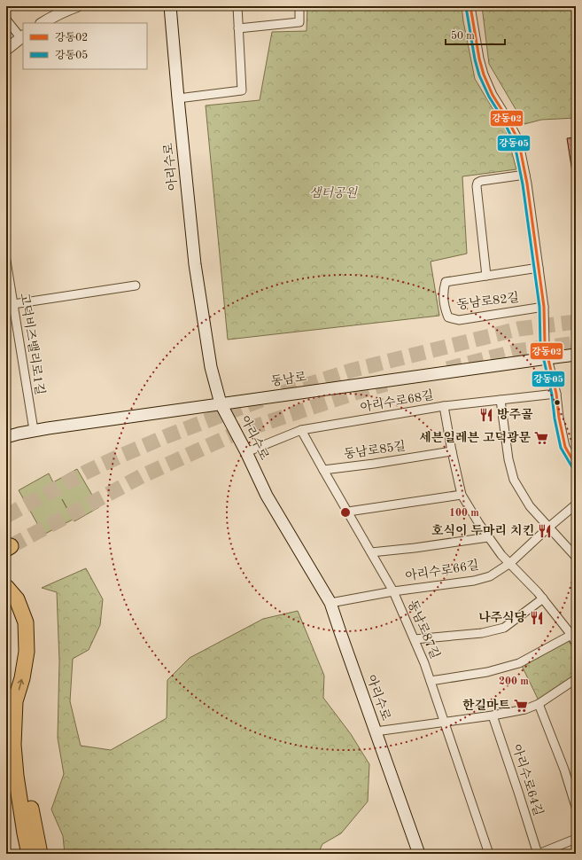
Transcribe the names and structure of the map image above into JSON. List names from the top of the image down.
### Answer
{
  "streets": {
    "main road": ["아리수로", "동남로"],
    "street": [
      "동남로82길",
      "고덕비즈밸리로1길",
      "아리수로68길",
      "동남로85길",
      "아리수로66길",
      "동남로87길",
      "아리수로64길"
    ]
  },
  "crossings": [
    ["아리수로", "동남로"],
    ["아리수로", "아리수로68길"],
    ["아리수로", "아리수로66길"],
    ["고덕비즈밸리로1길", "동남로"],
    ["아리수로68길", "동남로87길"],
    ["동남로85길", "동남로87길"],
    ["아리수로66길", "동남로87길"]
  ],
  "parks": ["샘터공원"],
  "places": {
    "restaurant": ["방주골", "호식이 두마리 치킨", "나주식당"],
    "supermarket": ["세븐일레븐 고덕광문", "한길마트"]
  },
  "lines": ["transit line 강동02", "transit line 강동05"],
  "legend": ["강동02", "강동05"],
  "scale_bar": "50 m",
  "rings": ["100 m", "200 m"]
}
